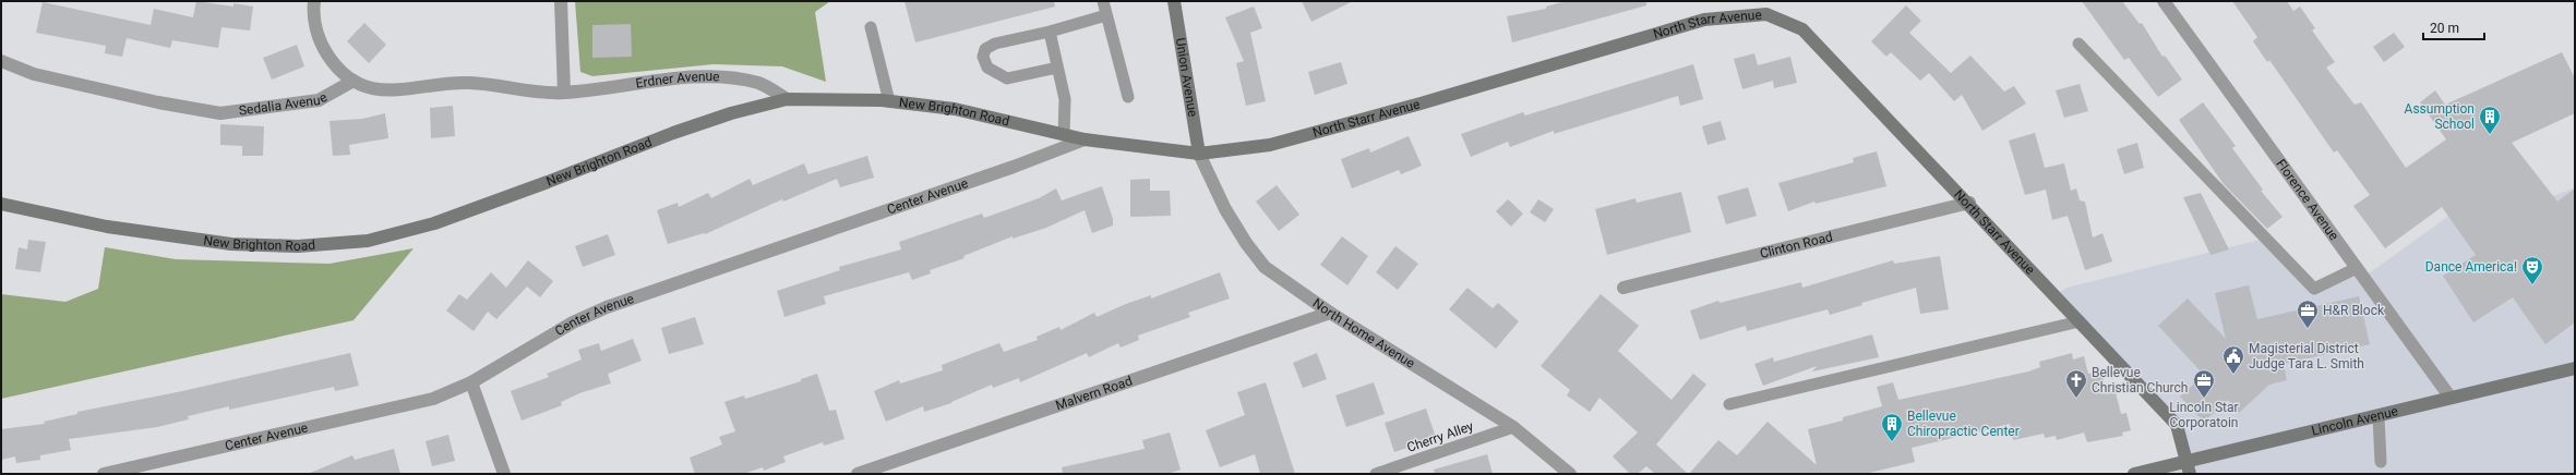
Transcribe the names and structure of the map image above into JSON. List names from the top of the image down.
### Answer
{
  "streets": {
    "street": [
      "North Starr Avenue",
      "Union Avenue",
      "Erdner Avenue",
      "Sedalia Avenue",
      "New Brighton Road",
      "Center Avenue",
      "Florence Avenue",
      "Clinton Road",
      "North Home Avenue",
      "Malvern Road",
      "Lincoln Avenue"
    ],
    "lane": ["Cherry Alley"]
  },
  "crossings": [
    ["North Starr Avenue", "Union Avenue"],
    ["North Starr Avenue", "New Brighton Road"],
    ["North Starr Avenue", "Clinton Road"],
    ["North Starr Avenue", "North Home Avenue"],
    ["North Starr Avenue", "Lincoln Avenue"],
    ["Union Avenue", "New Brighton Road"],
    ["Union Avenue", "North Home Avenue"],
    ["Erdner Avenue", "New Brighton Road"],
    ["New Brighton Road", "Center Avenue"],
    ["New Brighton Road", "North Home Avenue"],
    ["Florence Avenue", "Lincoln Avenue"],
    ["North Home Avenue", "Malvern Road"],
    ["North Home Avenue", "Cherry Alley"]
  ],
  "places": {
    "building": ["Assumption School", "Bellevue Chiropractic Center"],
    "theatre": ["Dance America!"],
    "office": ["H&R Block", "Lincoln Star Corporatoin"],
    "public building": ["Magisterial District Judge Tara L. Smith"],
    "church": ["Bellevue Christian Church"]
  },
  "scale_bar": "20 m"
}
